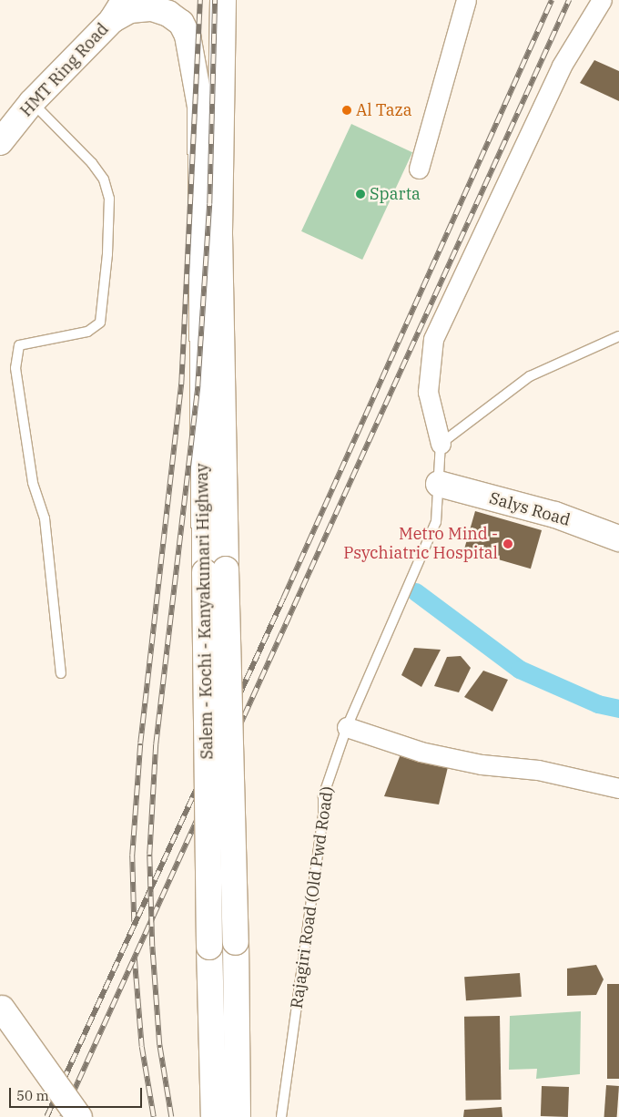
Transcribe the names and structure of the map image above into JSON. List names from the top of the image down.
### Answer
{
  "streets": {
    "main road": ["HMT Ring Road", "Salys Road", "Salem - Kochi - Kanyakumari Highway"],
    "lane": ["Rajagiri Road (Old Pwd Road)"]
  },
  "crossings": [
    ["HMT Ring Road", "Salem - Kochi - Kanyakumari Highway"],
    ["Salys Road", "Rajagiri Road (Old Pwd Road)"]
  ],
  "places": ["Al Taza", "Sparta", "Metro Mind - Psychiatric Hospital"],
  "scale_bar": "50 m"
}
